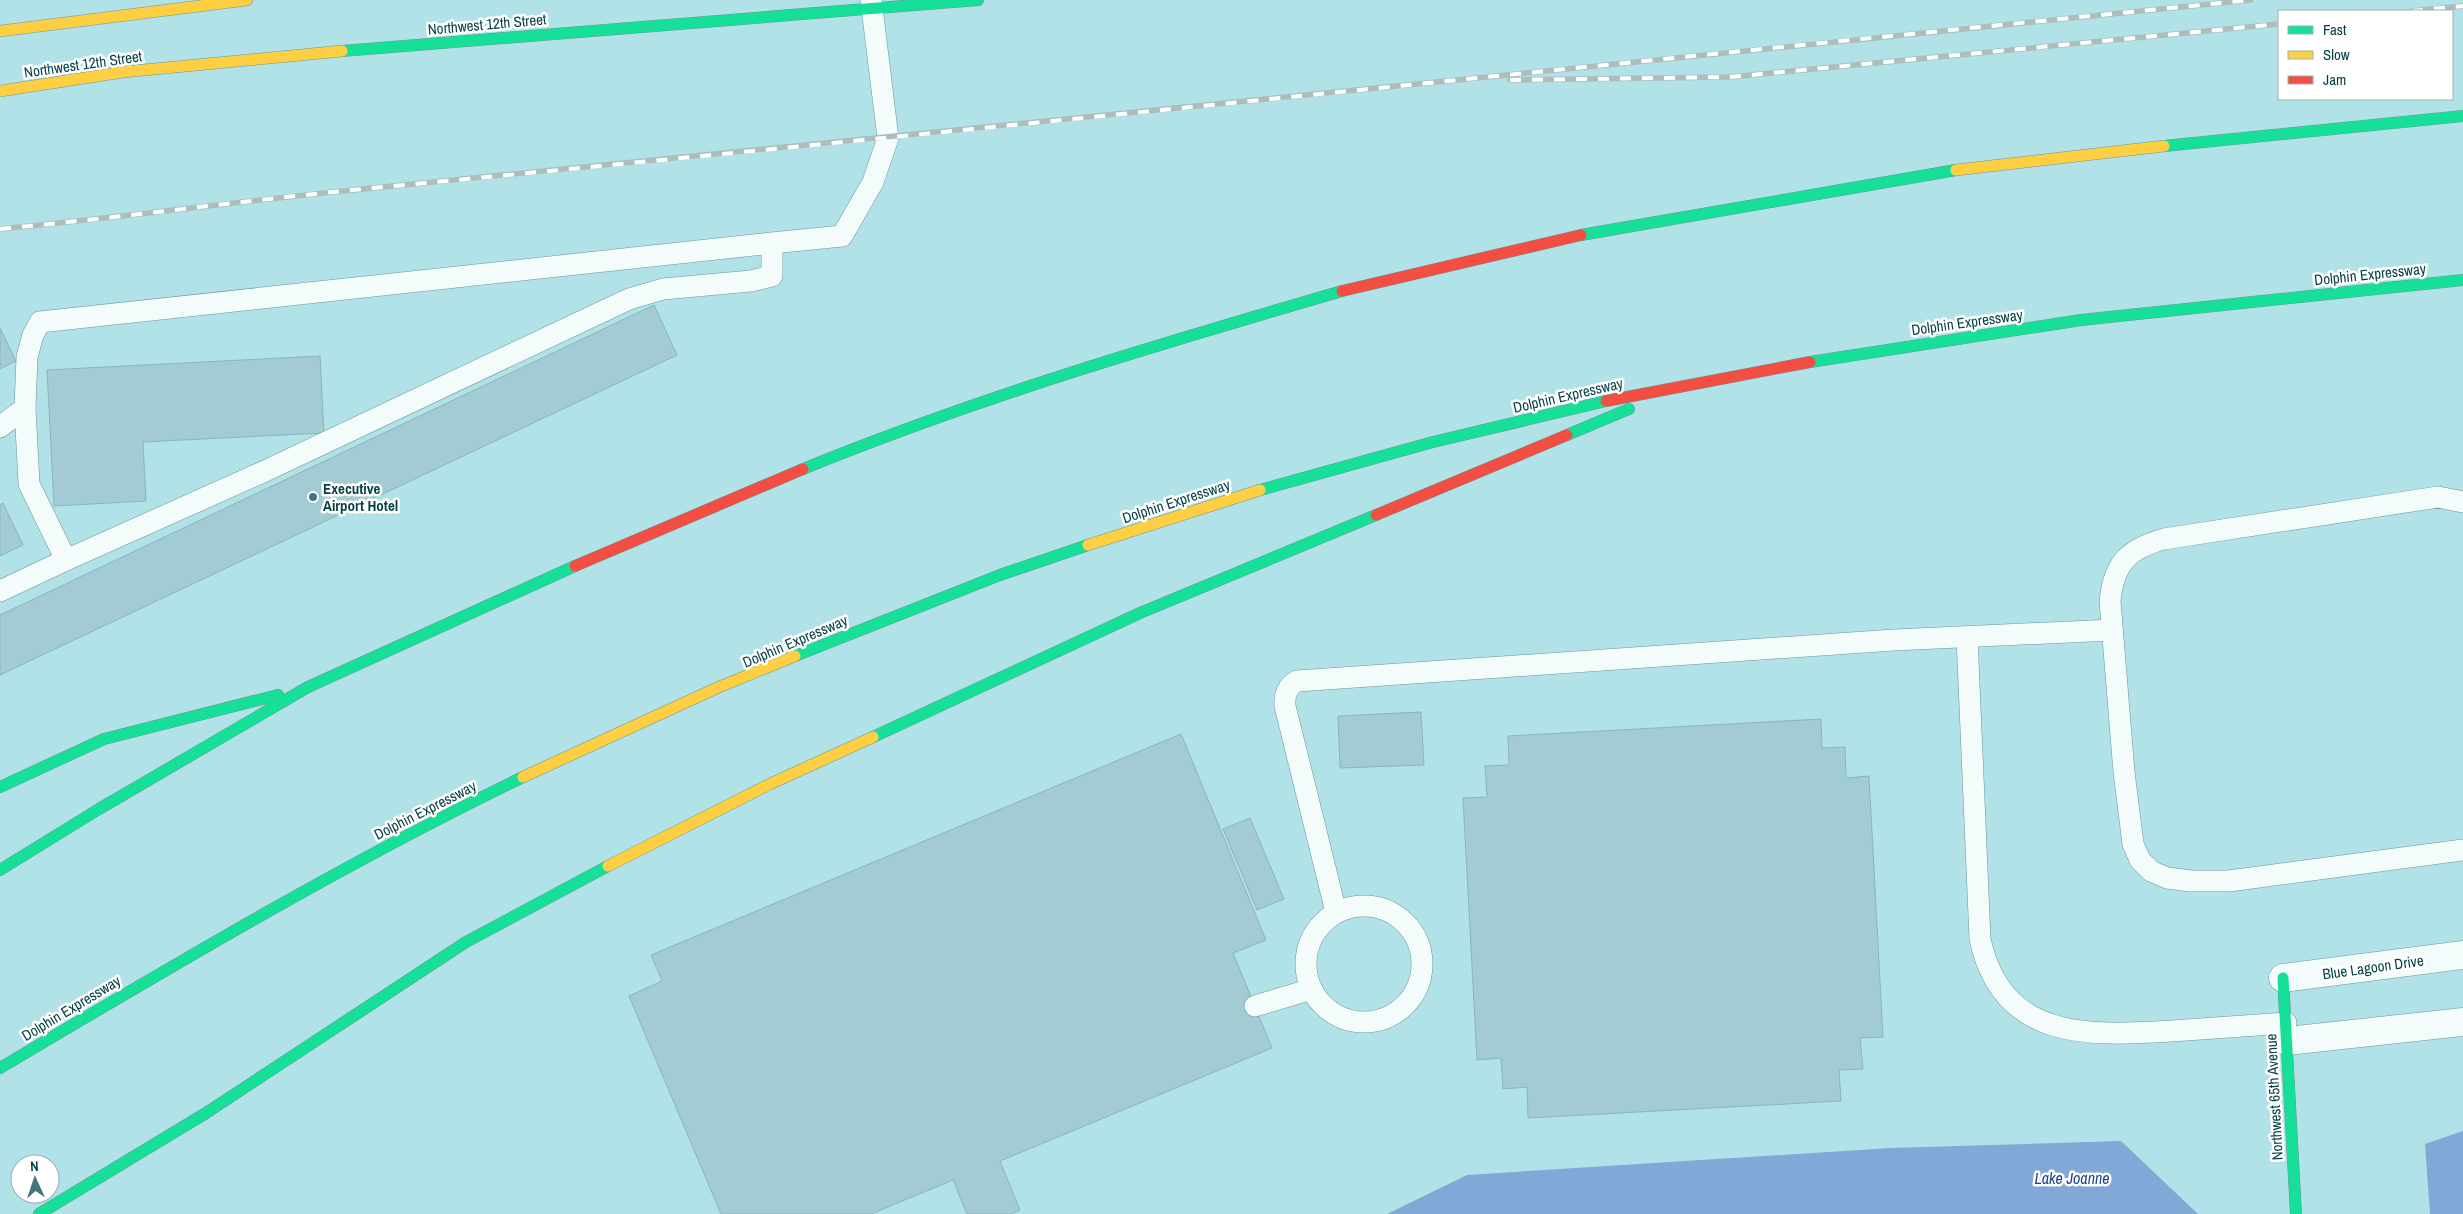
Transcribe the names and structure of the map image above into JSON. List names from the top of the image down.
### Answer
{
  "streets": {
    "main road": ["Northwest 12th Street", "Dolphin Expressway", "Northwest 65th Avenue"],
    "street": ["Blue Lagoon Drive"]
  },
  "crossings": [
    ["Blue Lagoon Drive", "Northwest 65th Avenue"]
  ],
  "water": ["Lake Joanne"],
  "places": ["Executive Airport Hotel"],
  "legend": ["Fast", "Slow", "Jam"],
  "north": "top"
}
